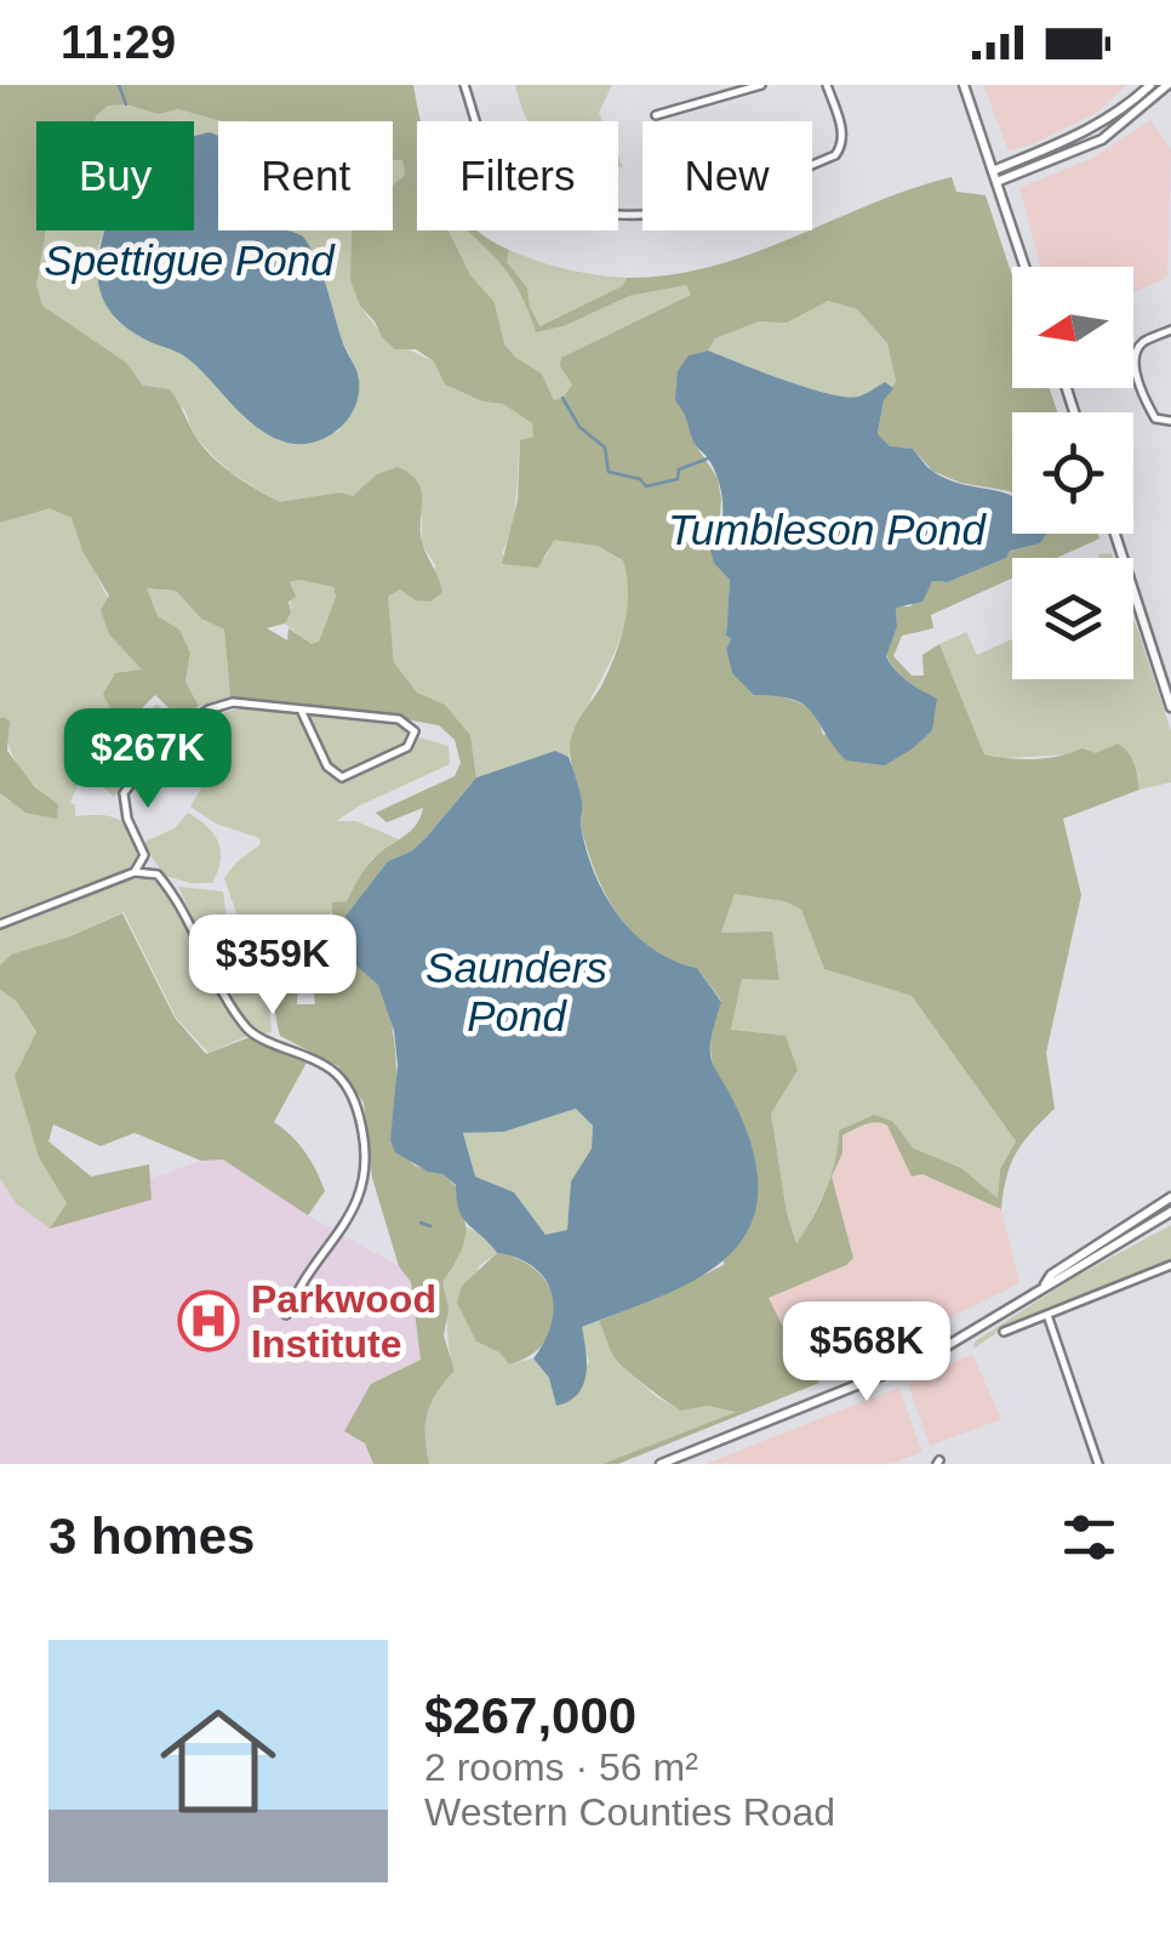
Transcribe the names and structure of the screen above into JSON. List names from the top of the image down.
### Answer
{
  "water": ["Spettigue Pond", "Tumbleson Pond", "Saunders Pond"],
  "places": {
    "hospital": ["Parkwood Institute"]
  },
  "north": "left",
  "page": {
    "status": "11:29",
    "chip": [
      "Buy",
      "Rent",
      "Filters",
      "New"
    ],
    "price": ["$267K", "$359K", "$568K"],
    "heading": "3 homes",
    "list": [
      {
        "name": "$267,000",
        "note": "2 rooms · 56 m² · Western Counties Road"
      }
    ]
  }
}
